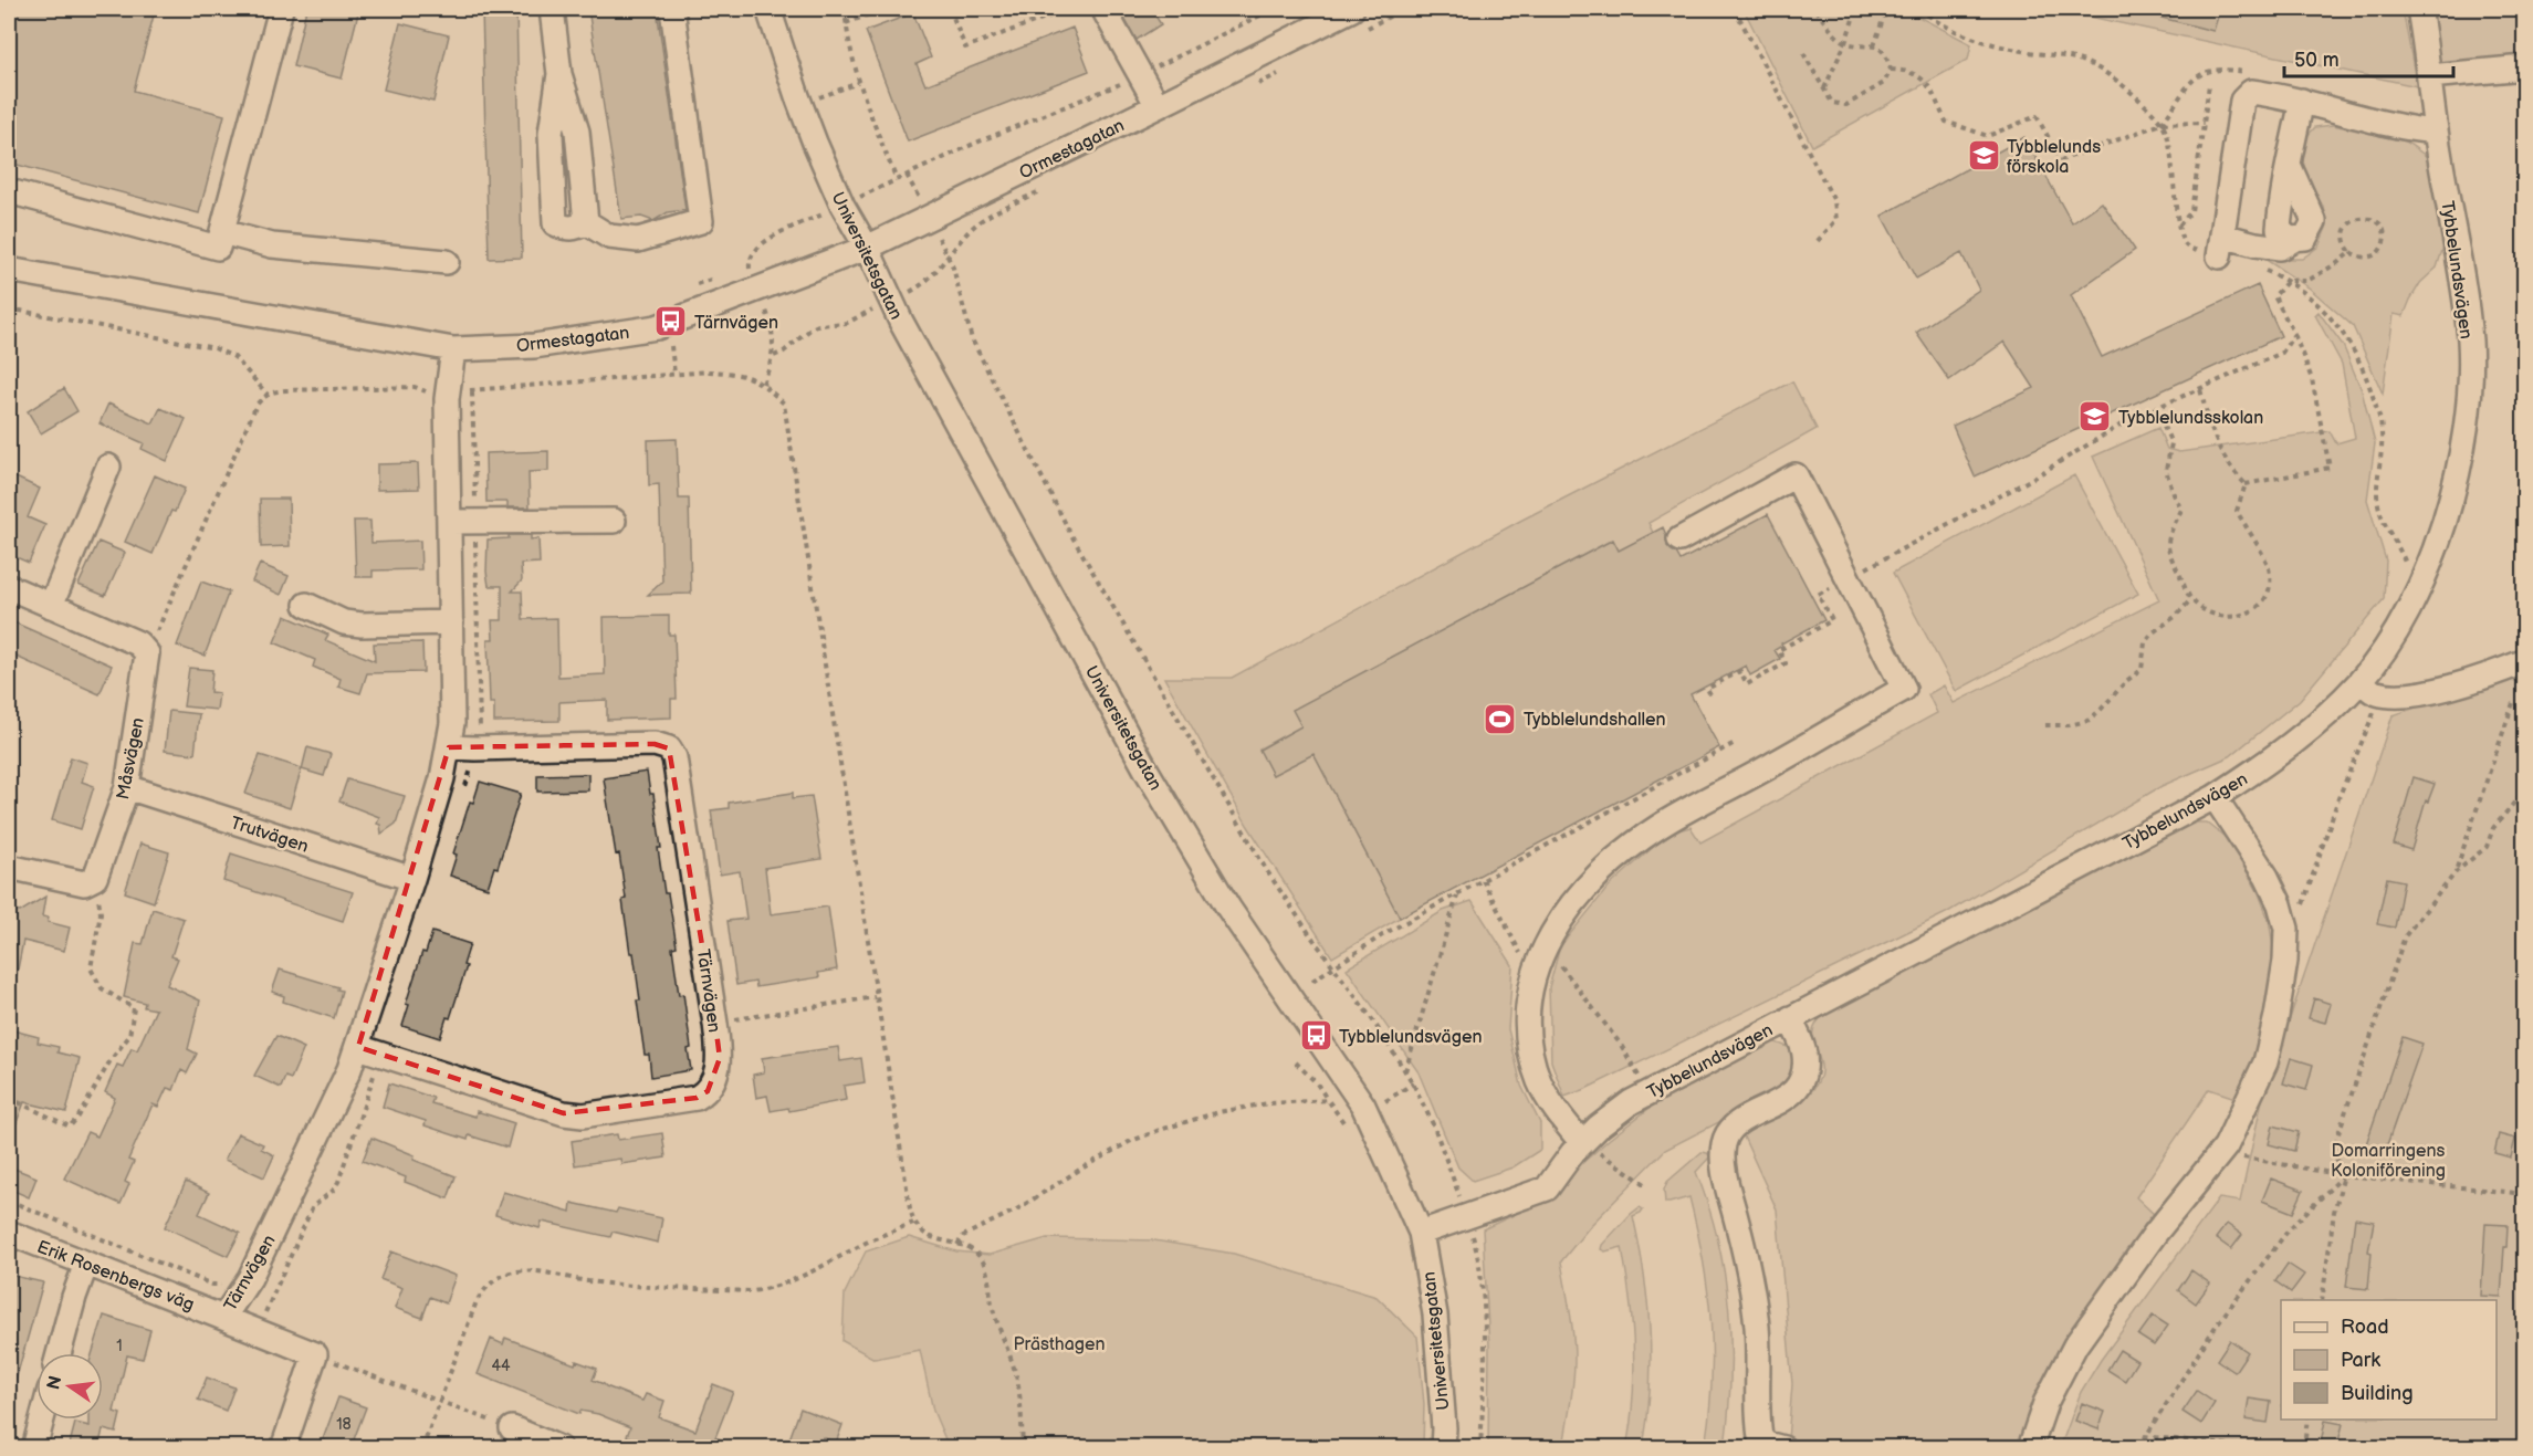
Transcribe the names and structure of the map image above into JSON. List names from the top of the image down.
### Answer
{
  "streets": {
    "street": [
      "Ormestagatan",
      "Universitetsgatan",
      "Tybbelundsvägen",
      "Måsvägen",
      "Trutvägen",
      "Tärnvägen",
      "Erik Rosenbergs väg"
    ]
  },
  "crossings": [
    ["Ormestagatan", "Universitetsgatan"],
    ["Ormestagatan", "Tärnvägen"],
    ["Universitetsgatan", "Tybbelundsvägen"],
    ["Måsvägen", "Trutvägen"],
    ["Trutvägen", "Tärnvägen"],
    ["Tärnvägen", "Erik Rosenbergs väg"]
  ],
  "parks": ["Domarringens Koloniförening", "Prästhagen"],
  "places": {
    "school or university": ["Tybblelunds förskola", "Tybblelundsskolan"],
    "bus stop": ["Tärnvägen", "Tybblelundsvägen"],
    "sports": ["Tybblelundshallen"]
  },
  "house_numbers": ["1", "44", "18"],
  "legend": ["Road", "Park", "Building"],
  "scale_bar": "50 m",
  "north": "left"
}
